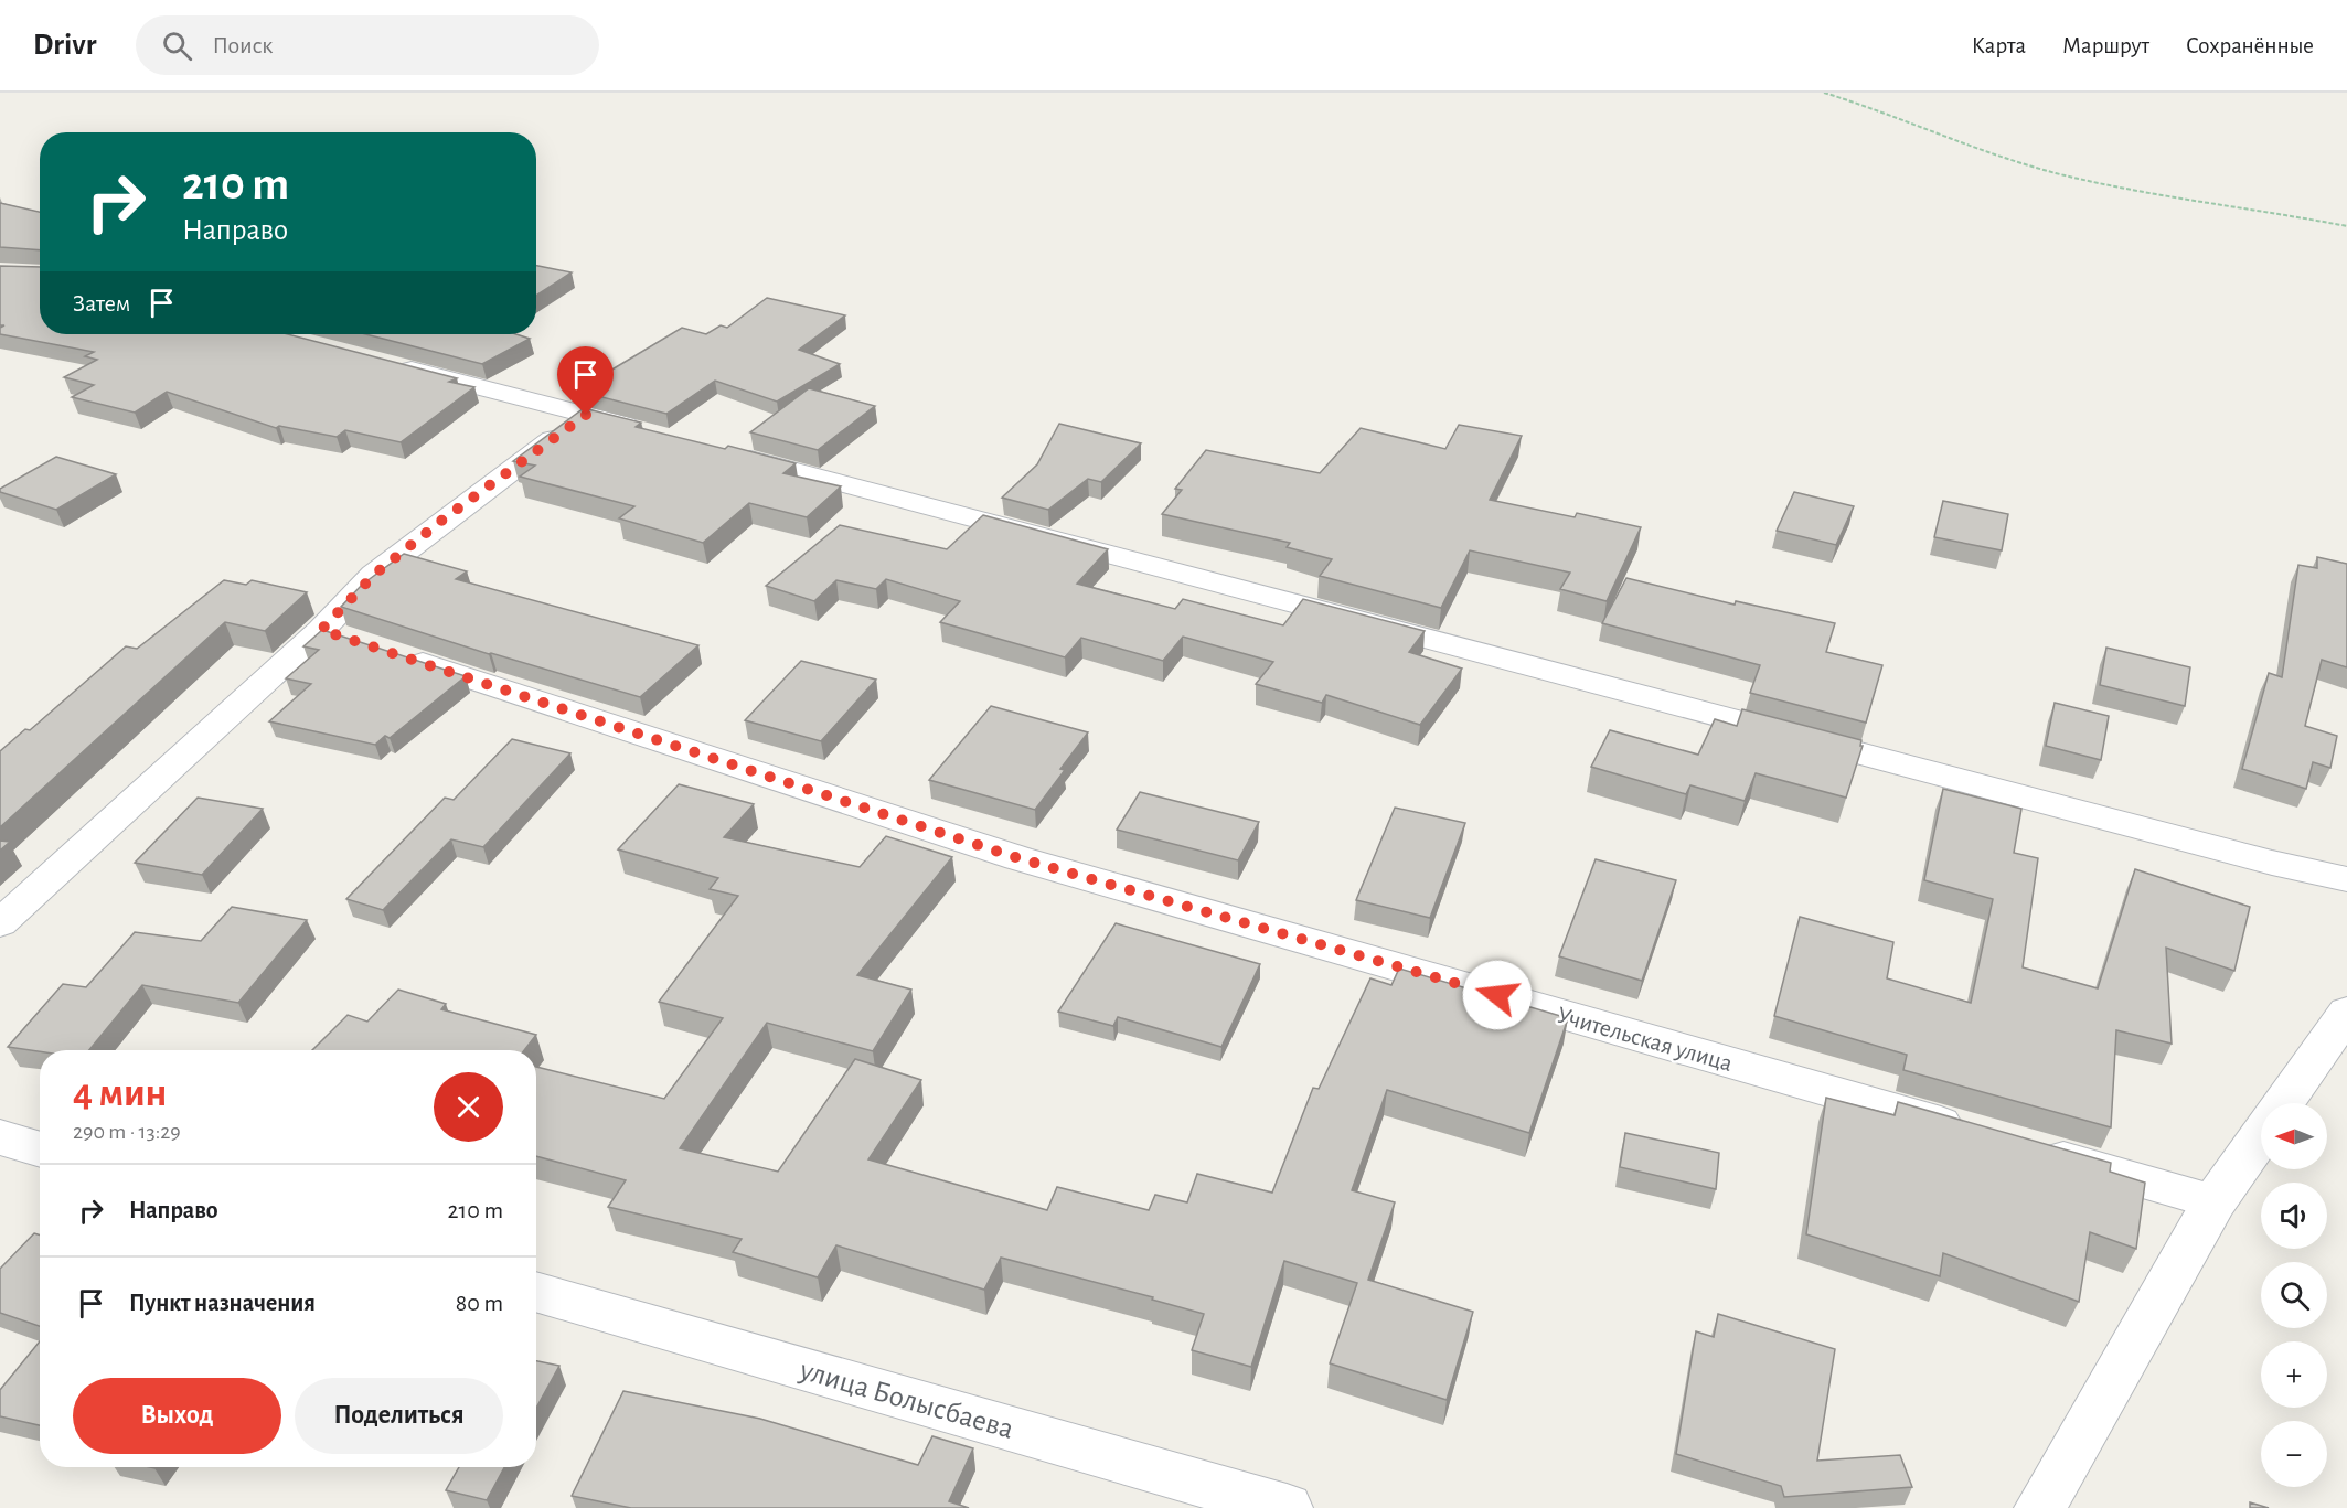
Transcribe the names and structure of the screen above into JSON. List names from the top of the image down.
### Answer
{
  "streets": {
    "street": ["Учительская улица", "улица Болысбаева"]
  },
  "north": "left",
  "page": {
    "header": "Drivr",
    "search": "Поиск",
    "nav": ["Карта", "Маршрут", "Сохранённые"],
    "turn": ["210 m", "Направо"],
    "then": "Затем",
    "heading": ["4 мин", "290 m · 13:29"],
    "map_buttons": ["+", "−"],
    "list": [
      {
        "name": "Направо",
        "value": "210 m"
      },
      {
        "name": "Пункт назначения",
        "value": "80 m"
      }
    ],
    "buttons": ["Выход", "Поделиться"]
  }
}
